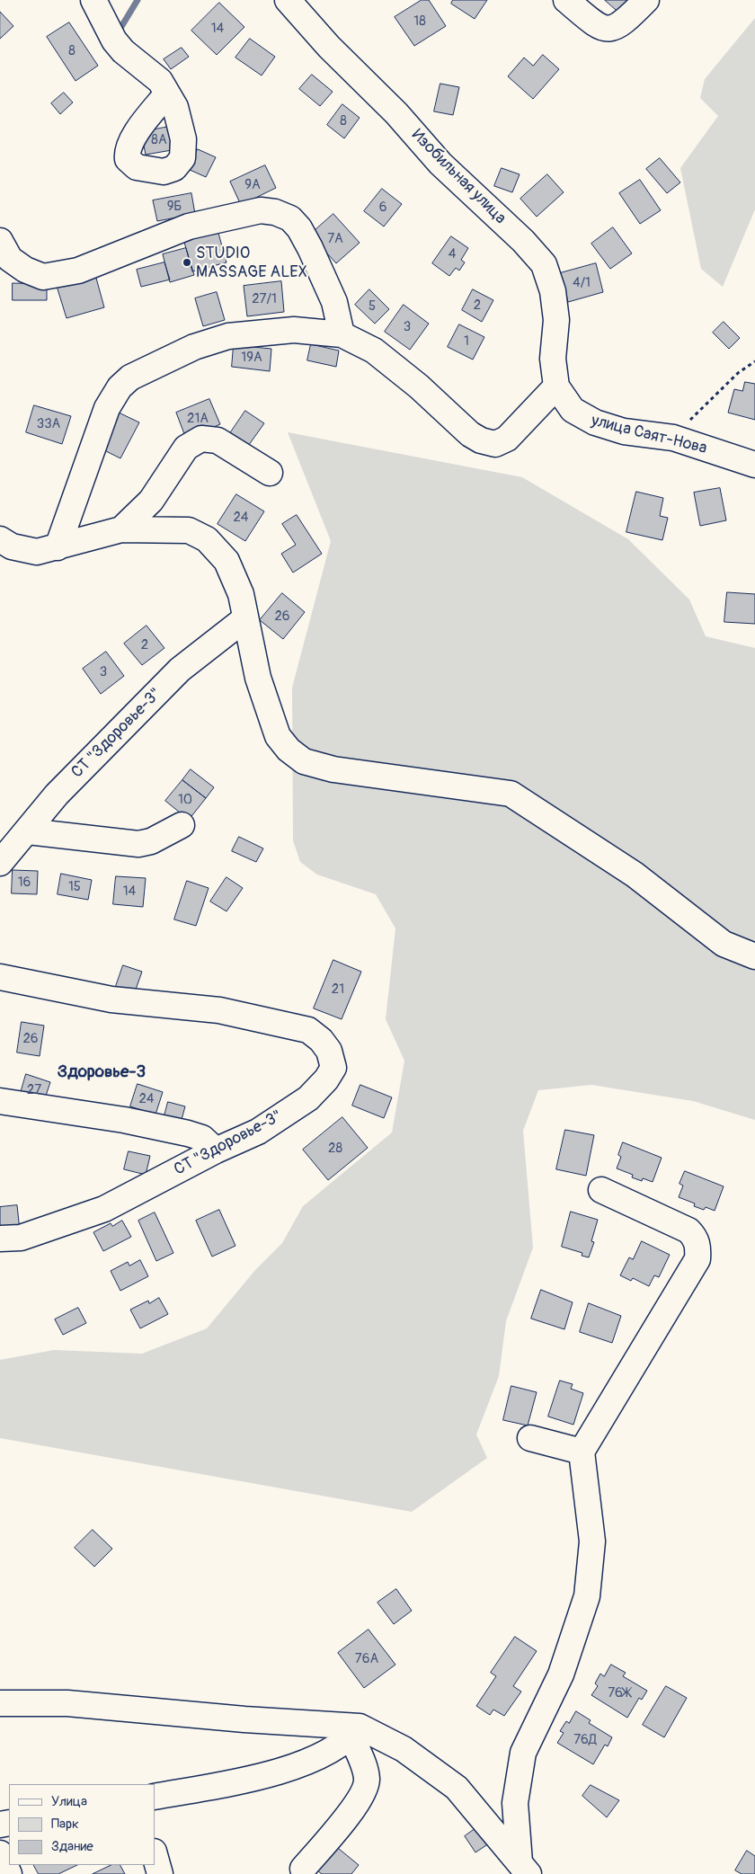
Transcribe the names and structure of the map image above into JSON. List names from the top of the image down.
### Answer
{
  "streets": {
    "street": ["Изобильная улица", "улица Саят-Нова", "СТ \"Здоровье-3\""]
  },
  "crossings": [
    ["Изобильная улица", "улица Саят-Нова"]
  ],
  "districts": ["Здоровье-3"],
  "places": ["STUDIO MASSAGE ALEX"],
  "house_numbers": [
    "18",
    "14",
    "8",
    "8",
    "8А",
    "9А",
    "9Б",
    "6",
    "7А",
    "4",
    "4/1",
    "27/1",
    "2",
    "5",
    "3",
    "1",
    "19А",
    "21А",
    "33А",
    "24",
    "26",
    "2",
    "3",
    "10",
    "16",
    "15",
    "14",
    "21",
    "26",
    "27",
    "24",
    "28",
    "76А",
    "76Ж",
    "76Д"
  ],
  "legend": ["Улица", "Парк", "Здание"]
}
